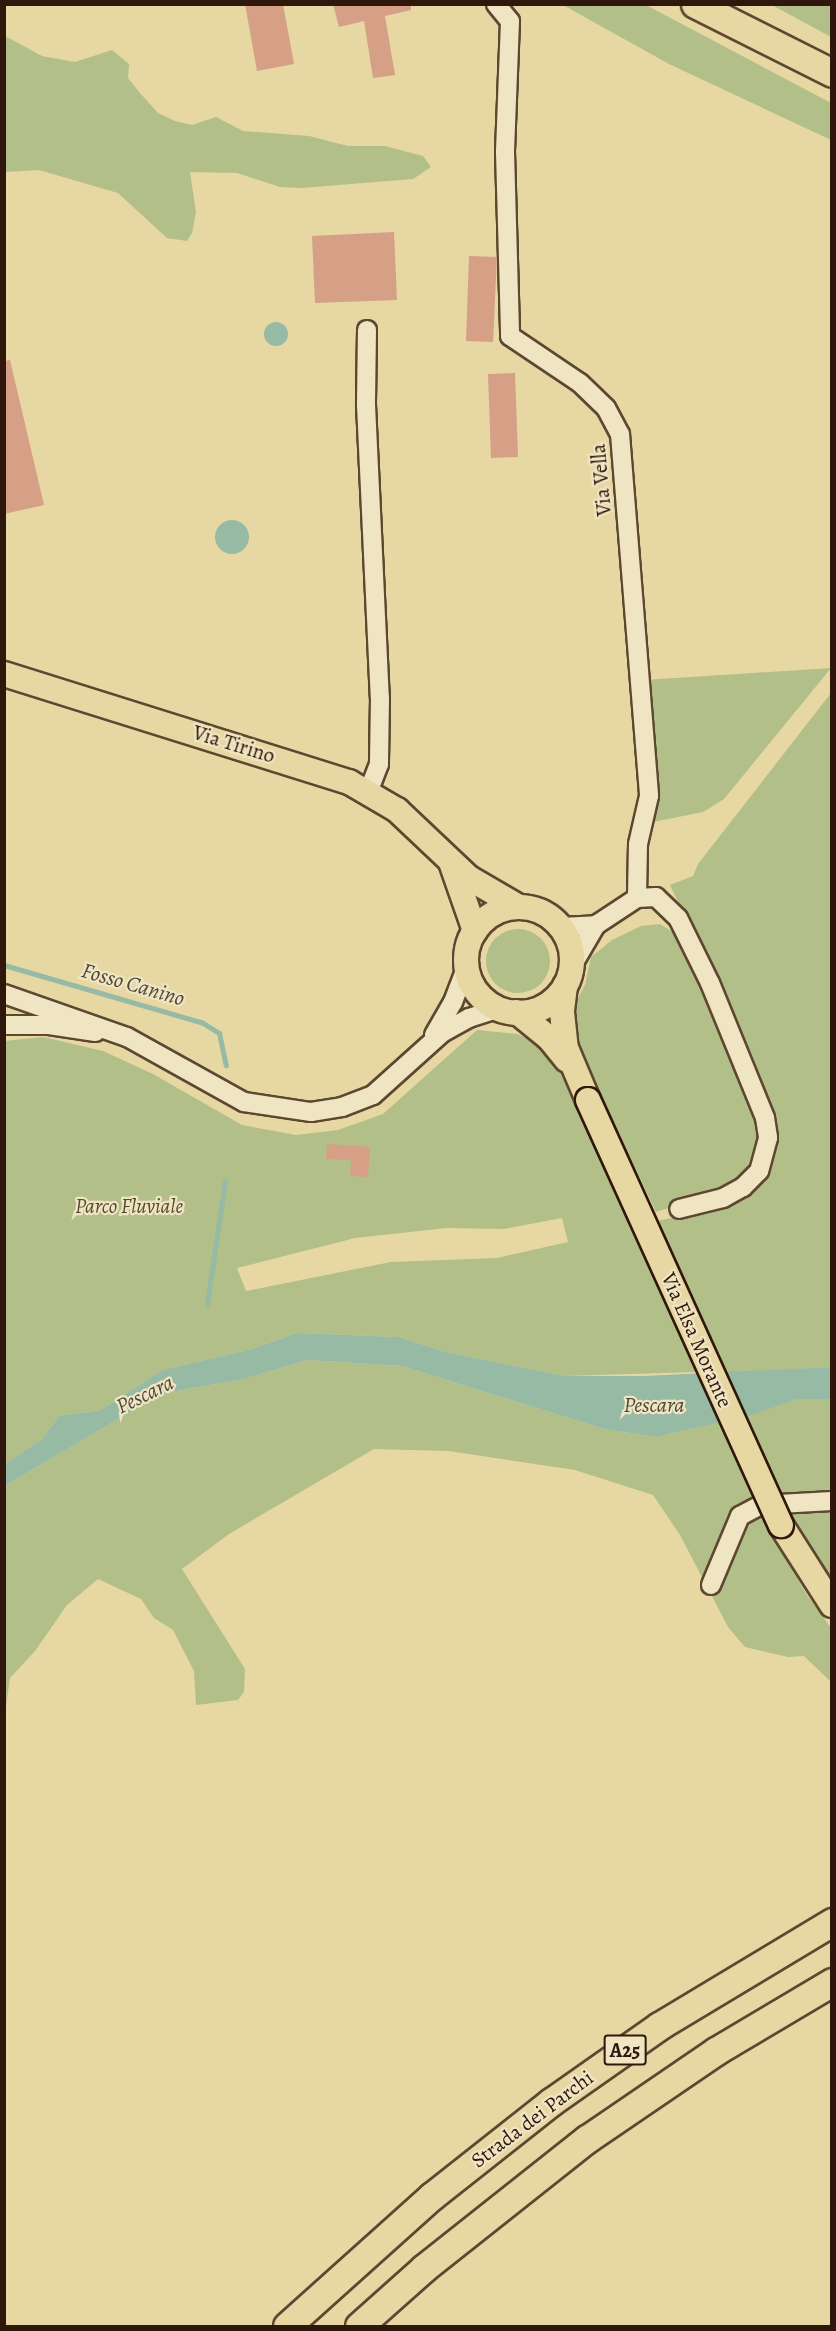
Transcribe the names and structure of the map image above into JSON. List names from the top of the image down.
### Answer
{
  "streets": {
    "highway": ["A25", "Strada dei Parchi"],
    "main road": ["Via Tirino", "Via Elsa Morante"],
    "street": ["Via Vella"]
  },
  "crossings": [
    ["Via Tirino", "Via Elsa Morante"]
  ],
  "water": ["Fosso Canino", "Pescara"],
  "parks": ["Parco Fluviale"]
}
